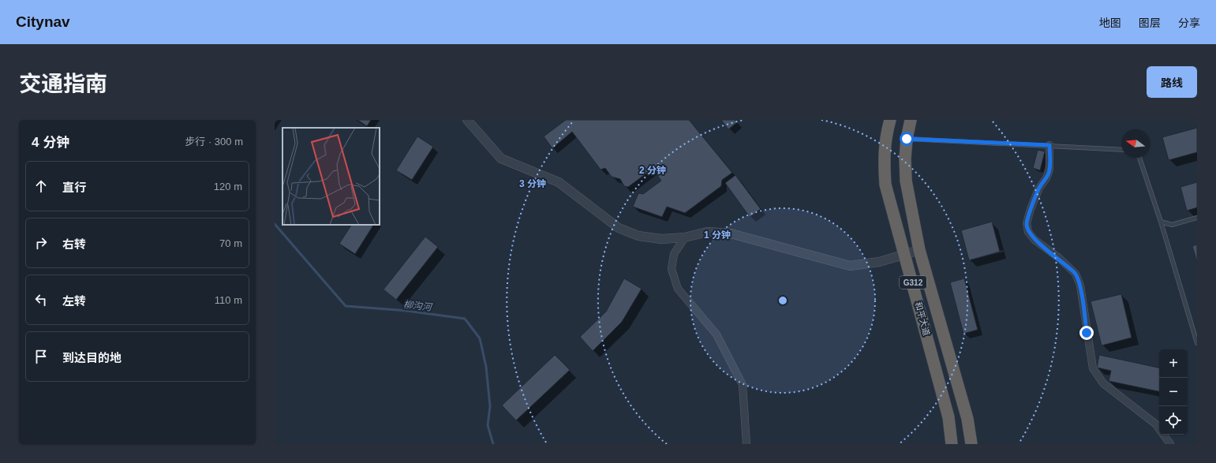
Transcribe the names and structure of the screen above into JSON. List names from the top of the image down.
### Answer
{
  "streets": {
    "highway": ["G312", "和平大道"]
  },
  "water": ["柳沟河"],
  "north": "left",
  "page": {
    "header": "Citynav",
    "nav": ["地图", "图层", "分享"],
    "title": "交通指南",
    "buttons": "路线",
    "heading": ["4 分钟", "步行 · 300 m"],
    "list": [
      ["直行", "120 m"],
      ["右转", "70 m"],
      ["左转", "110 m"],
      "到达目的地"
    ],
    "map_buttons": ["+", "−"]
  },
  "rings": ["2 分钟", "3 分钟", "1 分钟"]
}
